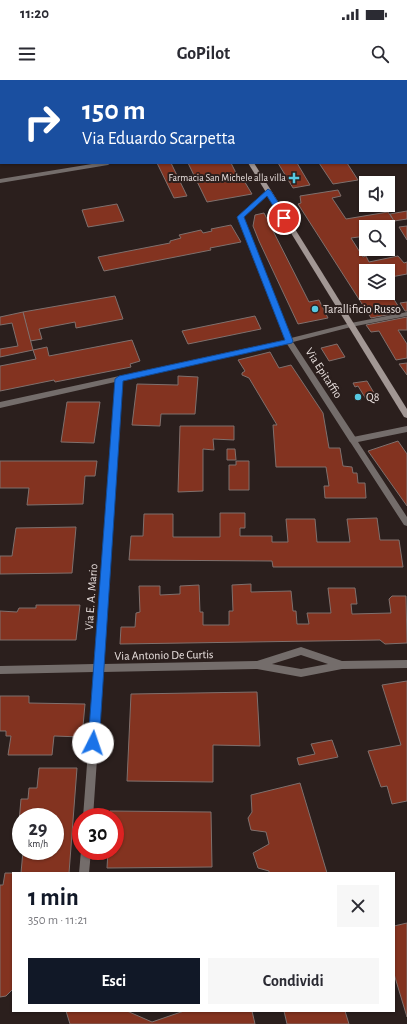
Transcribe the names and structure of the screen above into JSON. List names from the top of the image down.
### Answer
{
  "streets": {
    "street": ["Via Epitaffio", "Via E. A. Mario", "Via Antonio De Curtis"]
  },
  "crossings": [
    ["Via E. A. Mario", "Via Antonio De Curtis"]
  ],
  "places": {
    "health": ["Farmacia San Michele alla villa"],
    "other": ["Tarallificio Russo", "Q8"]
  },
  "page": {
    "status": "11:20",
    "header": "GoPilot",
    "turn": ["150 m", "Via Eduardo Scarpetta"],
    "speed": "29 km/h",
    "limit": "30",
    "heading": ["1 min", "350 m · 11:21"],
    "buttons": ["Esci", "Condividi"]
  }
}
